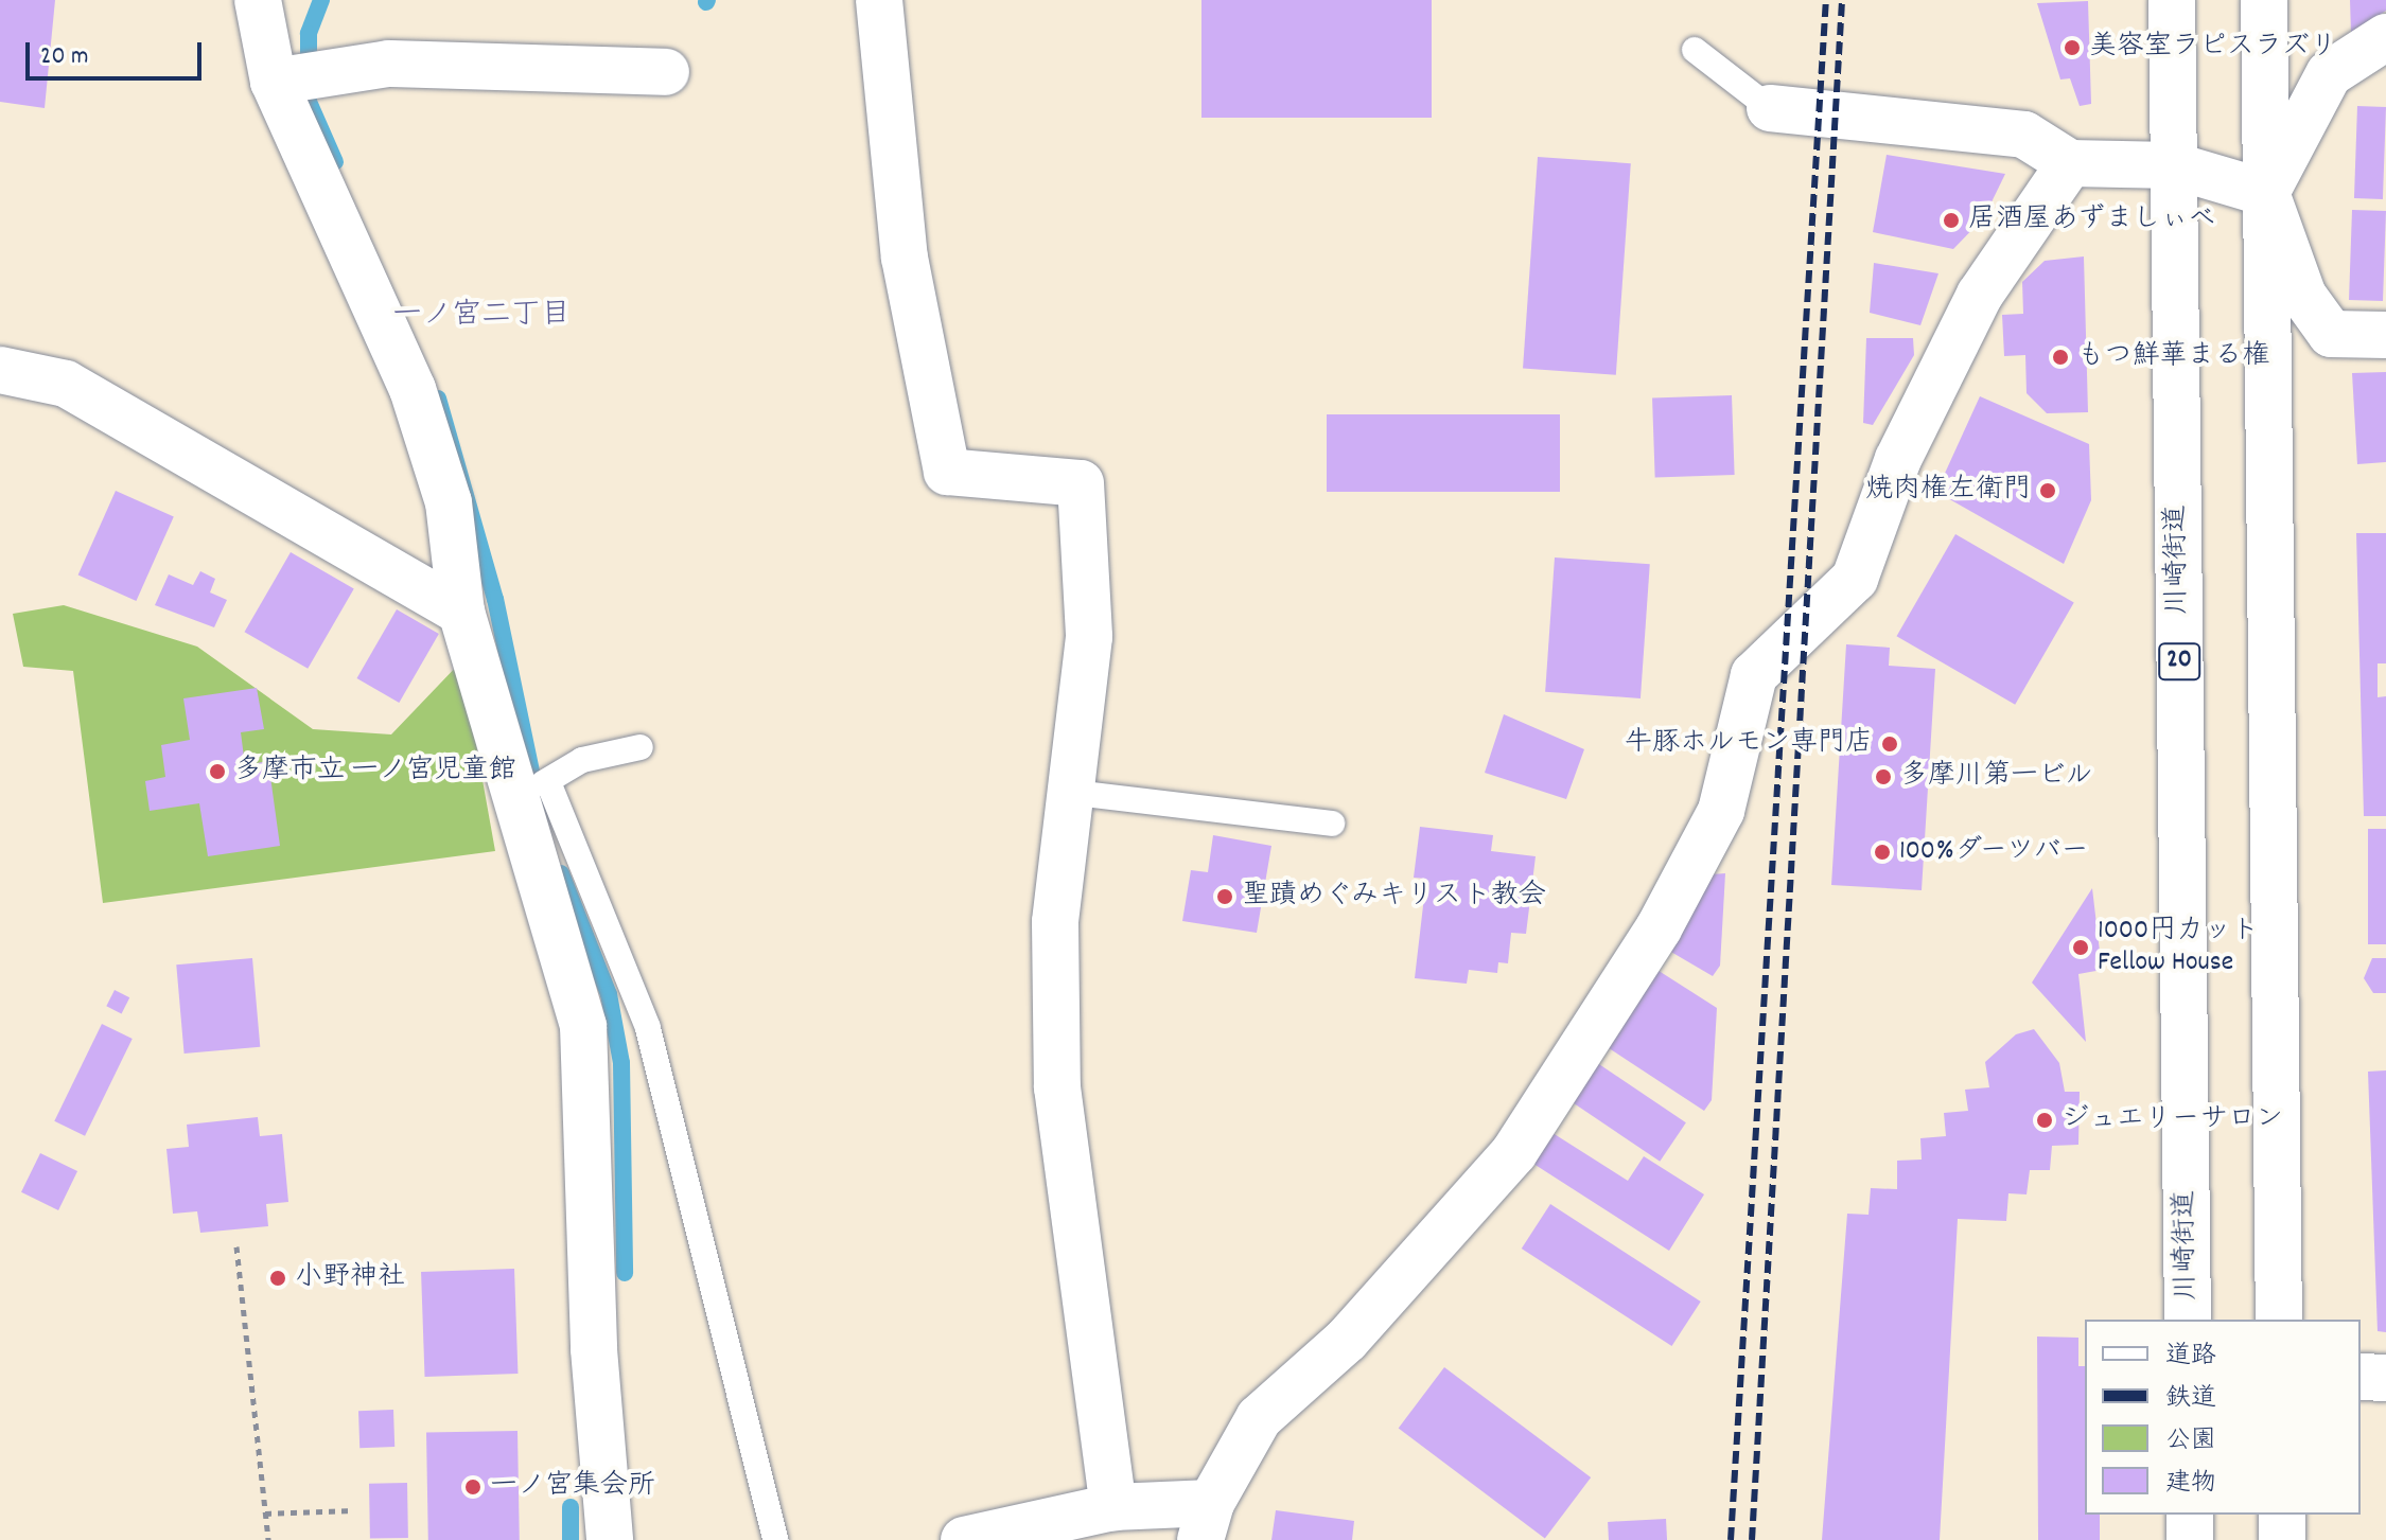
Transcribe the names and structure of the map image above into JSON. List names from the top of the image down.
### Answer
{
  "streets": {
    "street": ["川崎街道", "20"]
  },
  "districts": ["一ノ宮二丁目"],
  "places": [
    "美容室ラピスラズリ",
    "居酒屋あずましぃべ",
    "もつ鮮華まる権",
    "焼肉権左衛門",
    "牛豚ホルモン専門店",
    "多摩市立 一ノ宮児童館",
    "多摩川第一ビル",
    "100%ダーツバー",
    "聖蹟めぐみキリスト教会",
    "1000円カット Fellow House",
    "ジュエリーサロン",
    "小野神社",
    "一ノ宮集会所"
  ],
  "legend": [
    "道路",
    "鉄道",
    "公園",
    "建物"
  ],
  "scale_bar": "20 m"
}
